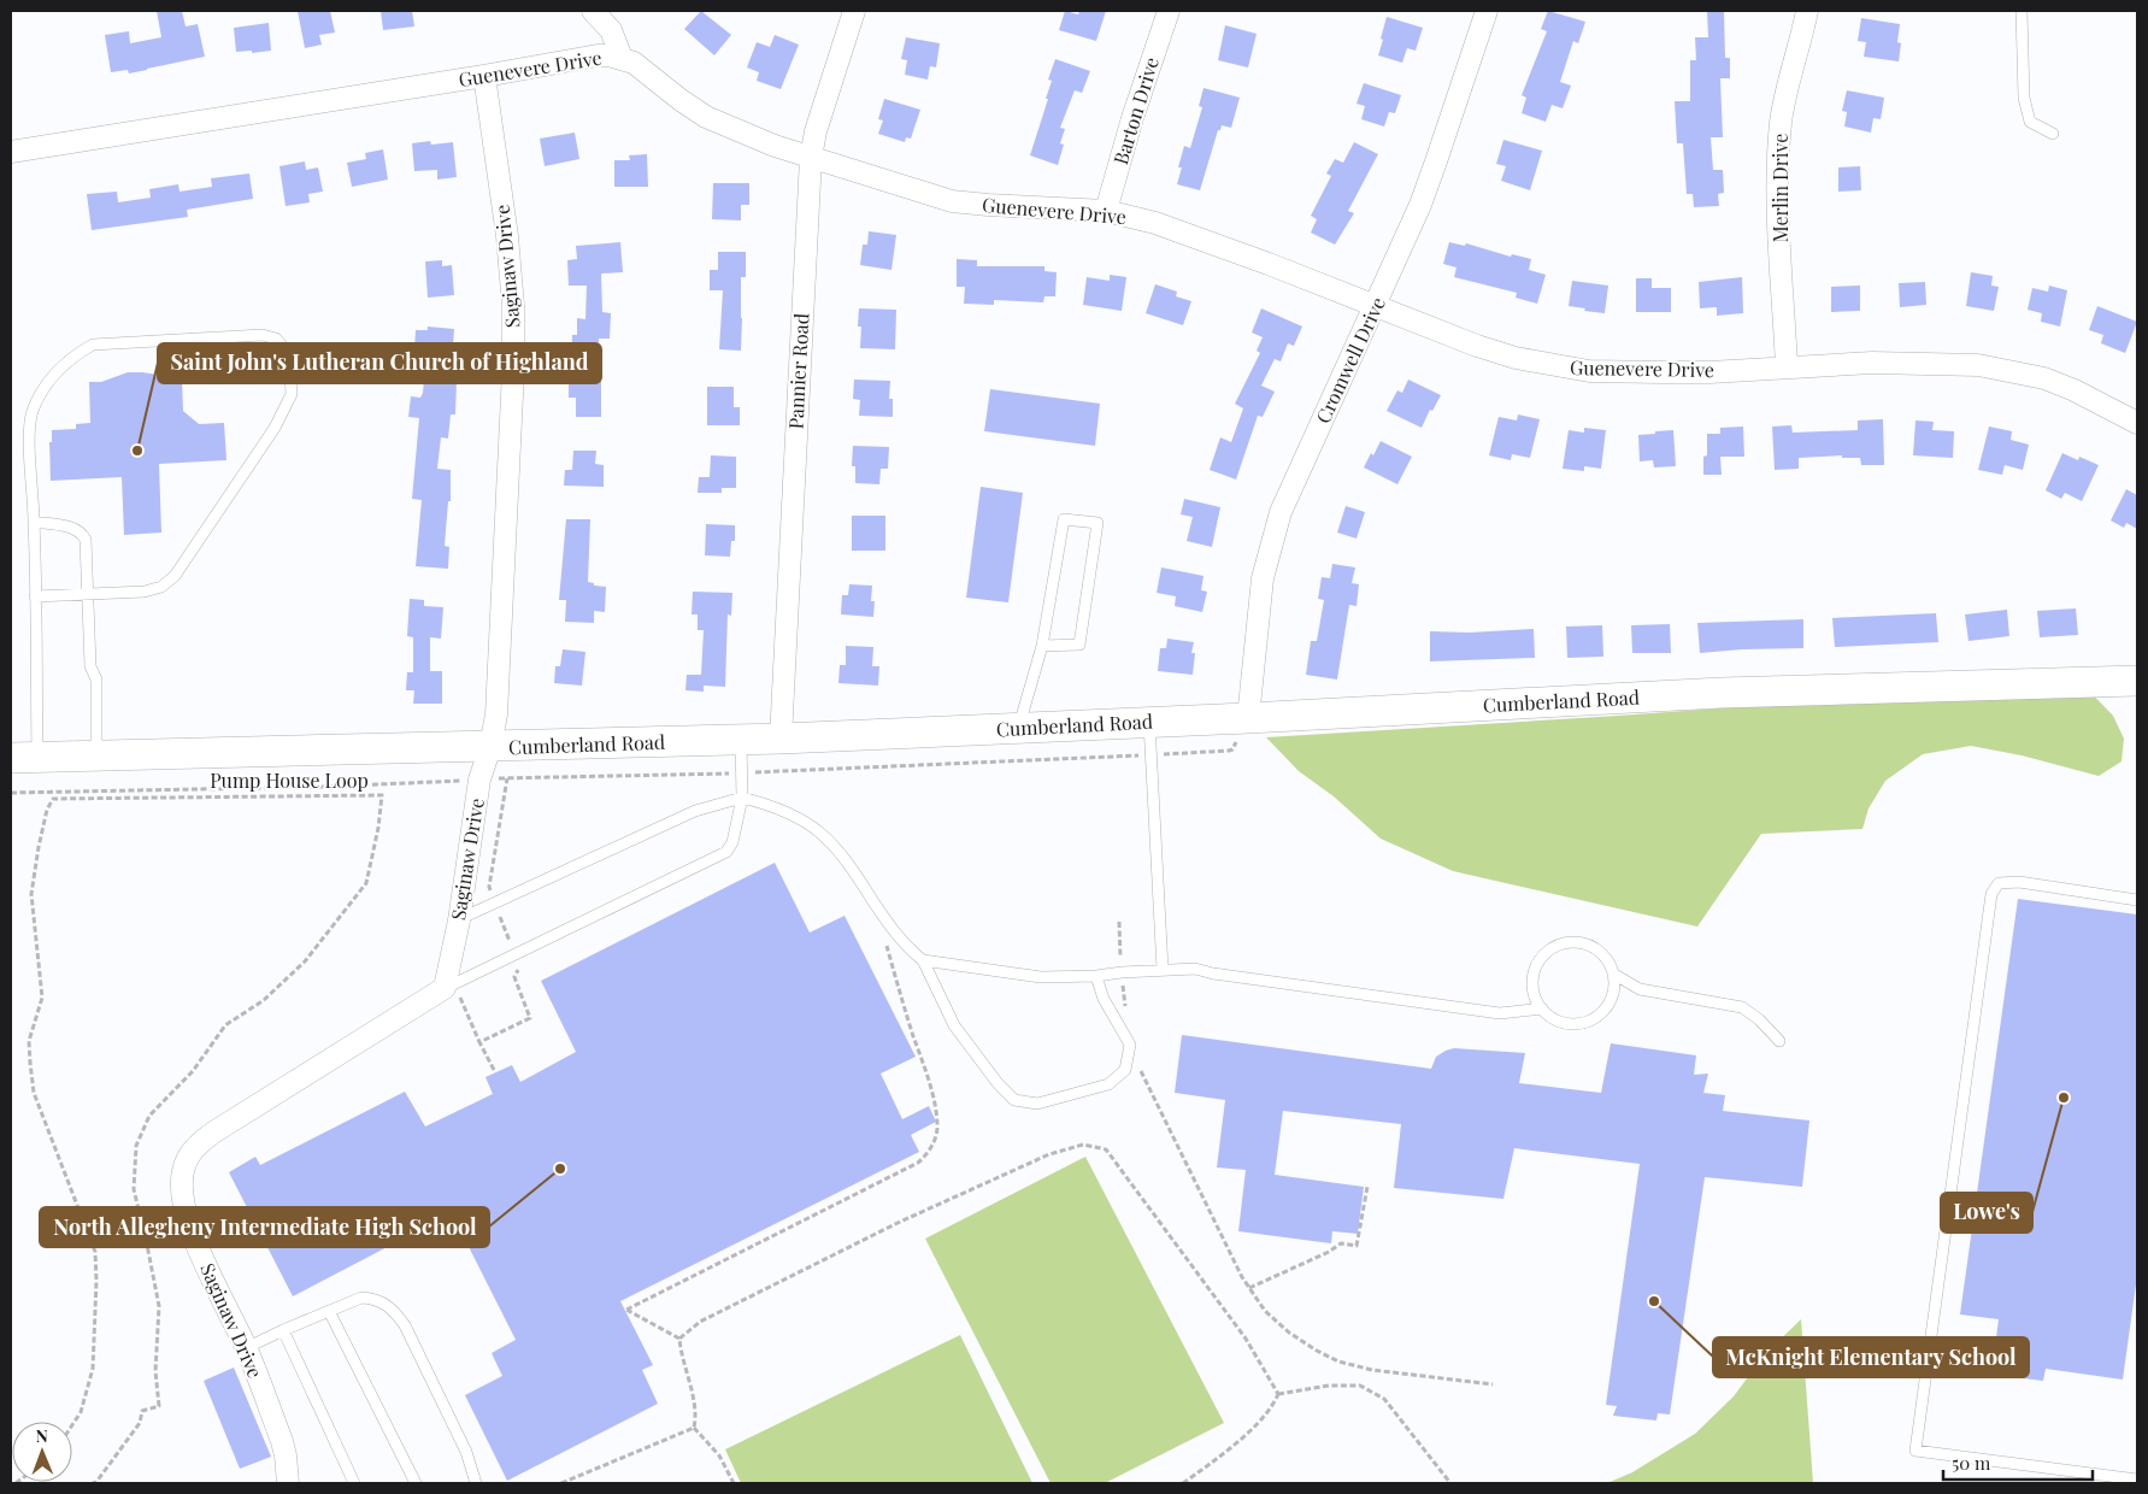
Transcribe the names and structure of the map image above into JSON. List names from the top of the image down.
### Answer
{
  "streets": {
    "main road": ["Cumberland Road"],
    "street": [
      "Guenevere Drive",
      "Barton Drive",
      "Merlin Drive",
      "Saginaw Drive",
      "Cromwell Drive",
      "Pannier Road"
    ],
    "path": ["Pump House Loop"]
  },
  "crossings": [
    ["Guenevere Drive", "Barton Drive"],
    ["Guenevere Drive", "Merlin Drive"],
    ["Guenevere Drive", "Saginaw Drive"],
    ["Guenevere Drive", "Cromwell Drive"],
    ["Guenevere Drive", "Pannier Road"],
    ["Saginaw Drive", "Cumberland Road"],
    ["Cromwell Drive", "Cumberland Road"],
    ["Pannier Road", "Cumberland Road"]
  ],
  "places": [
    "Saint John's Lutheran Church of Highland",
    "Lowe's",
    "North Allegheny Intermediate High School",
    "McKnight Elementary School"
  ],
  "scale_bar": "50 m",
  "north": "top"
}
